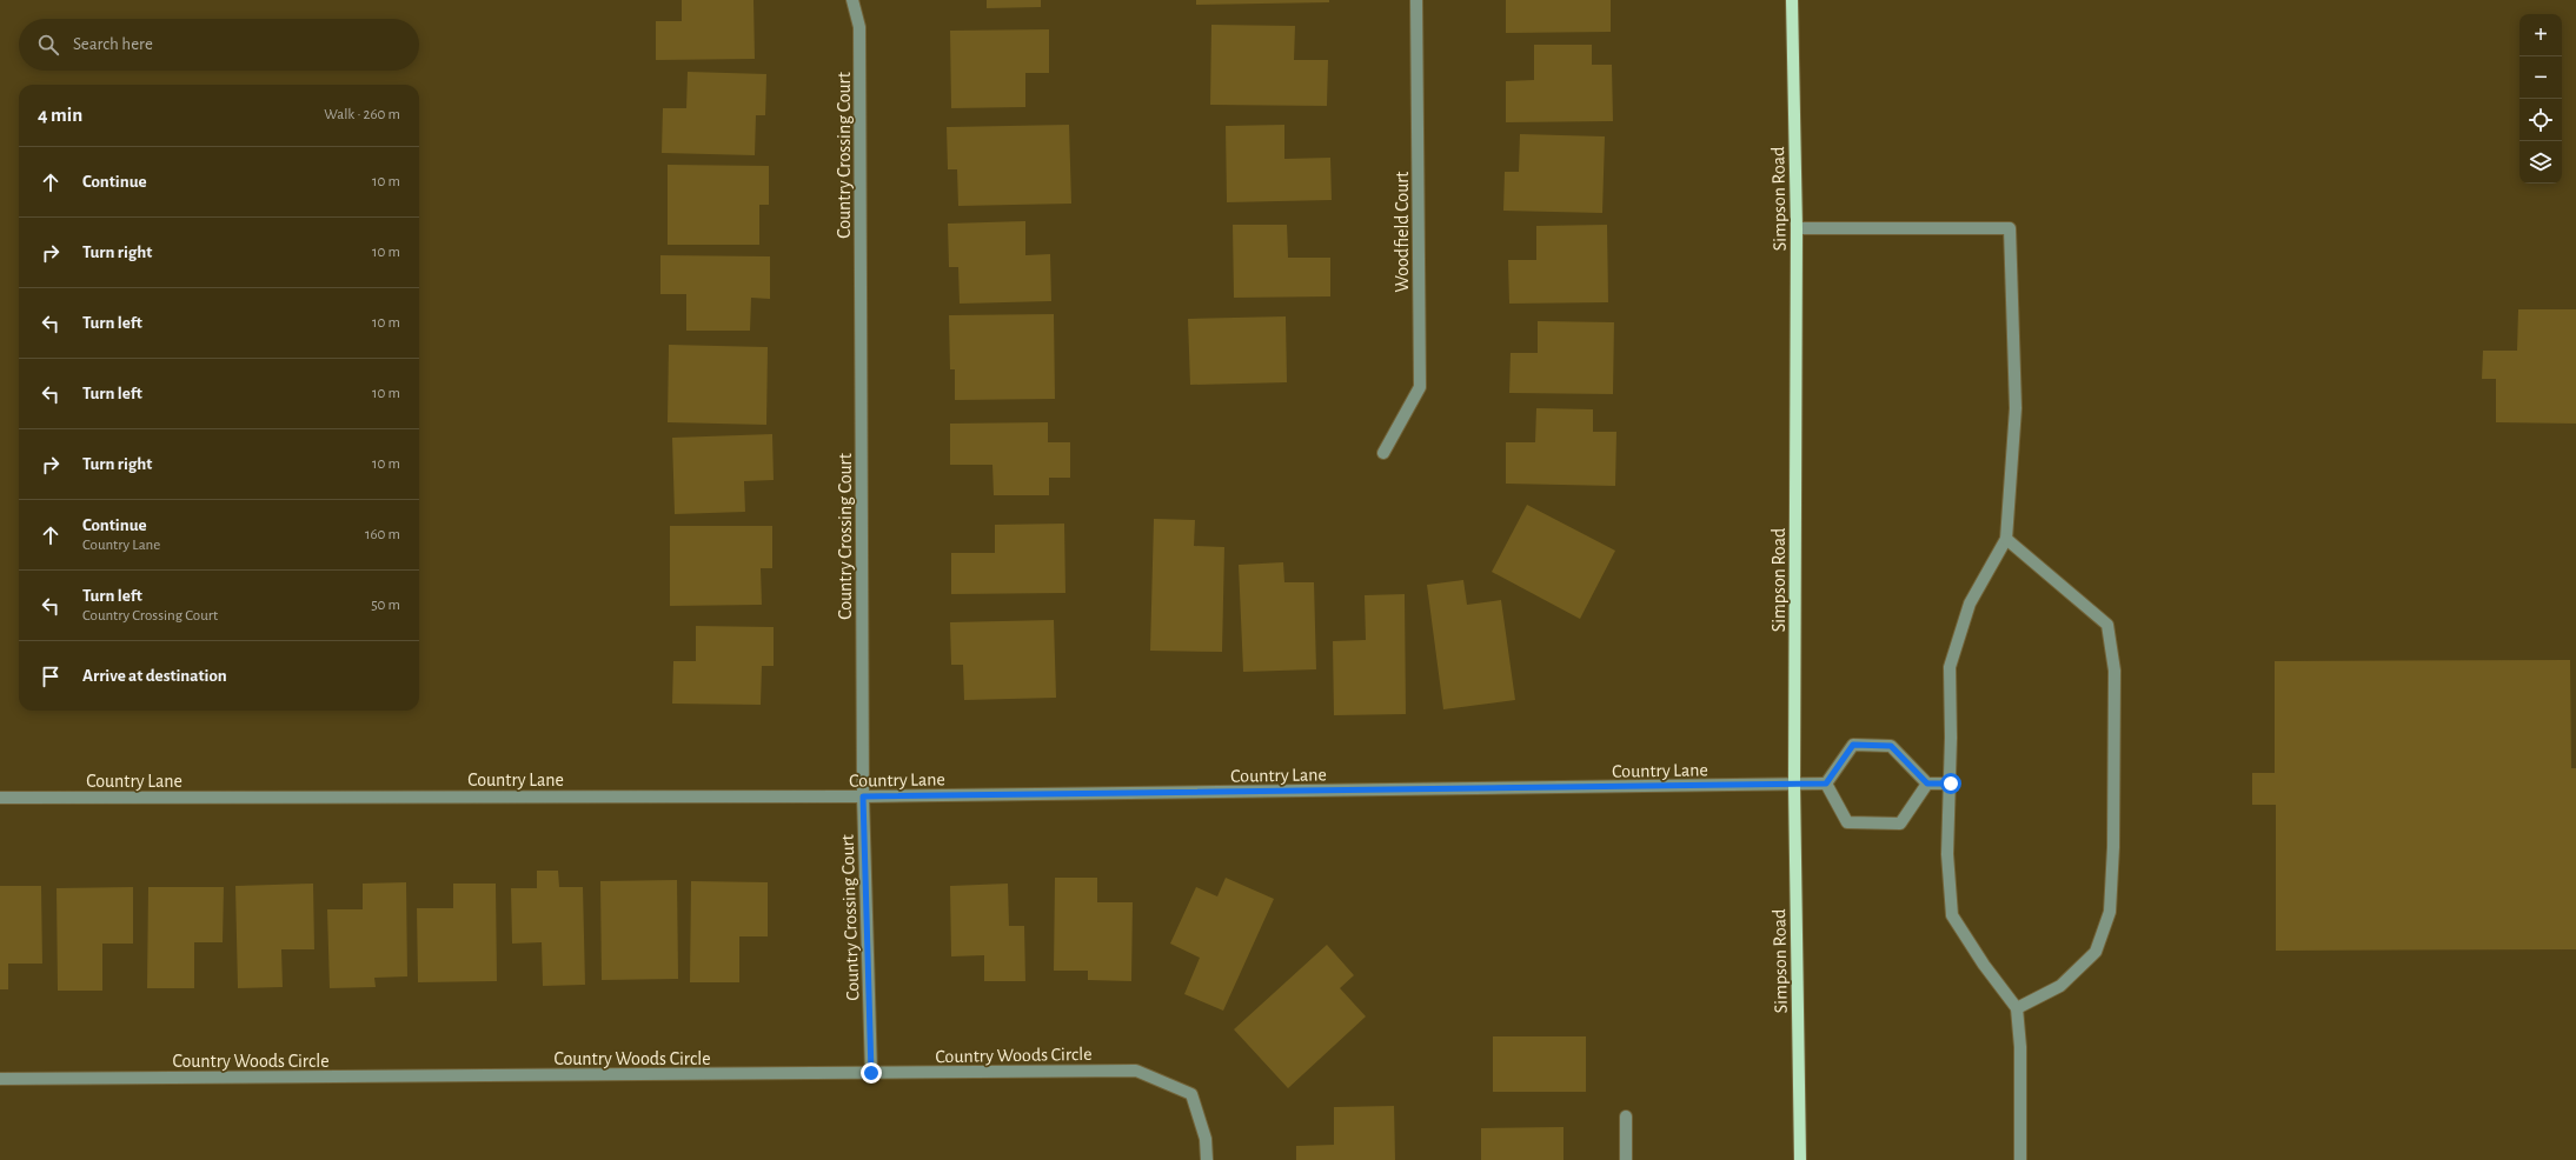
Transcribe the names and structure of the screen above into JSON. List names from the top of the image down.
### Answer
{
  "streets": {
    "main road": ["Simpson Road"],
    "street": [
      "Country Crossing Court",
      "Woodfield Court",
      "Country Lane",
      "Country Woods Circle"
    ]
  },
  "crossings": [
    ["Country Crossing Court", "Country Lane"],
    ["Country Crossing Court", "Country Woods Circle"],
    ["Simpson Road", "Country Lane"]
  ],
  "page": {
    "map_buttons": ["+", "−"],
    "search": "Search here",
    "heading": ["4 min", "Walk · 260 m"],
    "list": [
      ["Continue", "10 m"],
      ["Turn right", "10 m"],
      ["Turn left", "10 m"],
      ["Turn left", "10 m"],
      ["Turn right", "10 m"],
      ["Continue", "Country Lane", "160 m"],
      ["Turn left", "Country Crossing Court", "50 m"],
      "Arrive at destination"
    ]
  }
}
